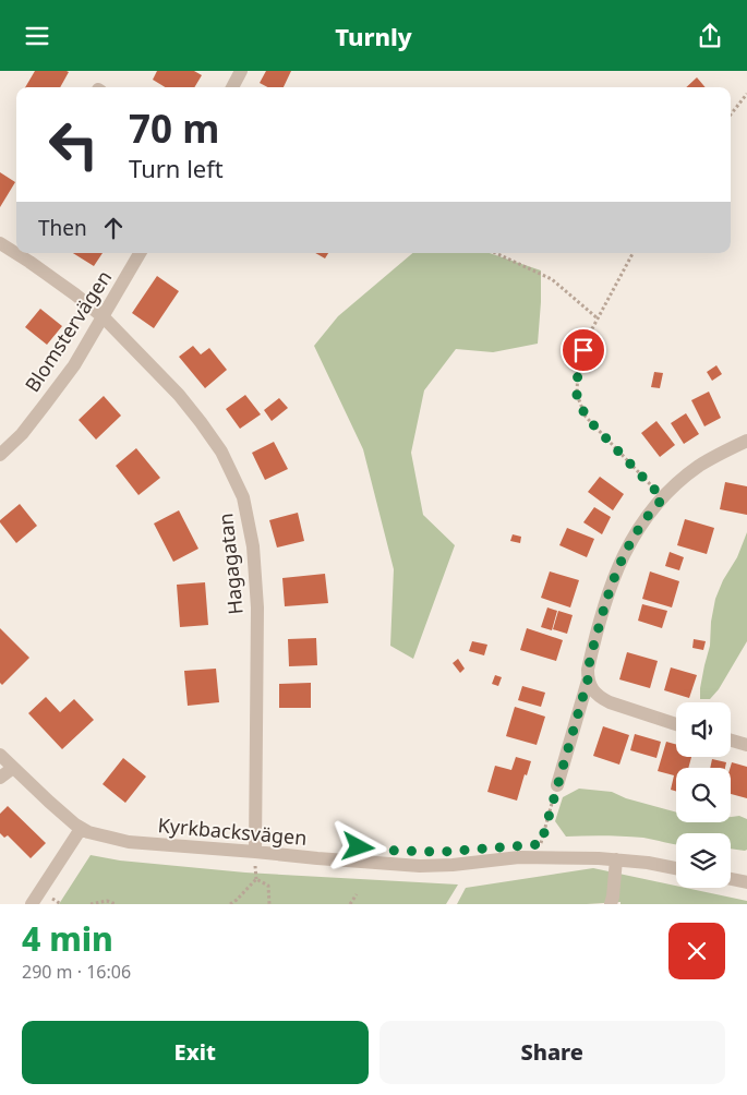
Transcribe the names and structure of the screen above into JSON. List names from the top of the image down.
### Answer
{
  "streets": {
    "street": ["Blomstervägen", "Hagagatan", "Kyrkbacksvägen"]
  },
  "crossings": [
    ["Blomstervägen", "Hagagatan"],
    ["Hagagatan", "Kyrkbacksvägen"]
  ],
  "page": {
    "header": "Turnly",
    "turn": ["70 m", "Turn left"],
    "then": "Then",
    "heading": ["4 min", "290 m · 16:06"],
    "buttons": ["Exit", "Share"]
  }
}
